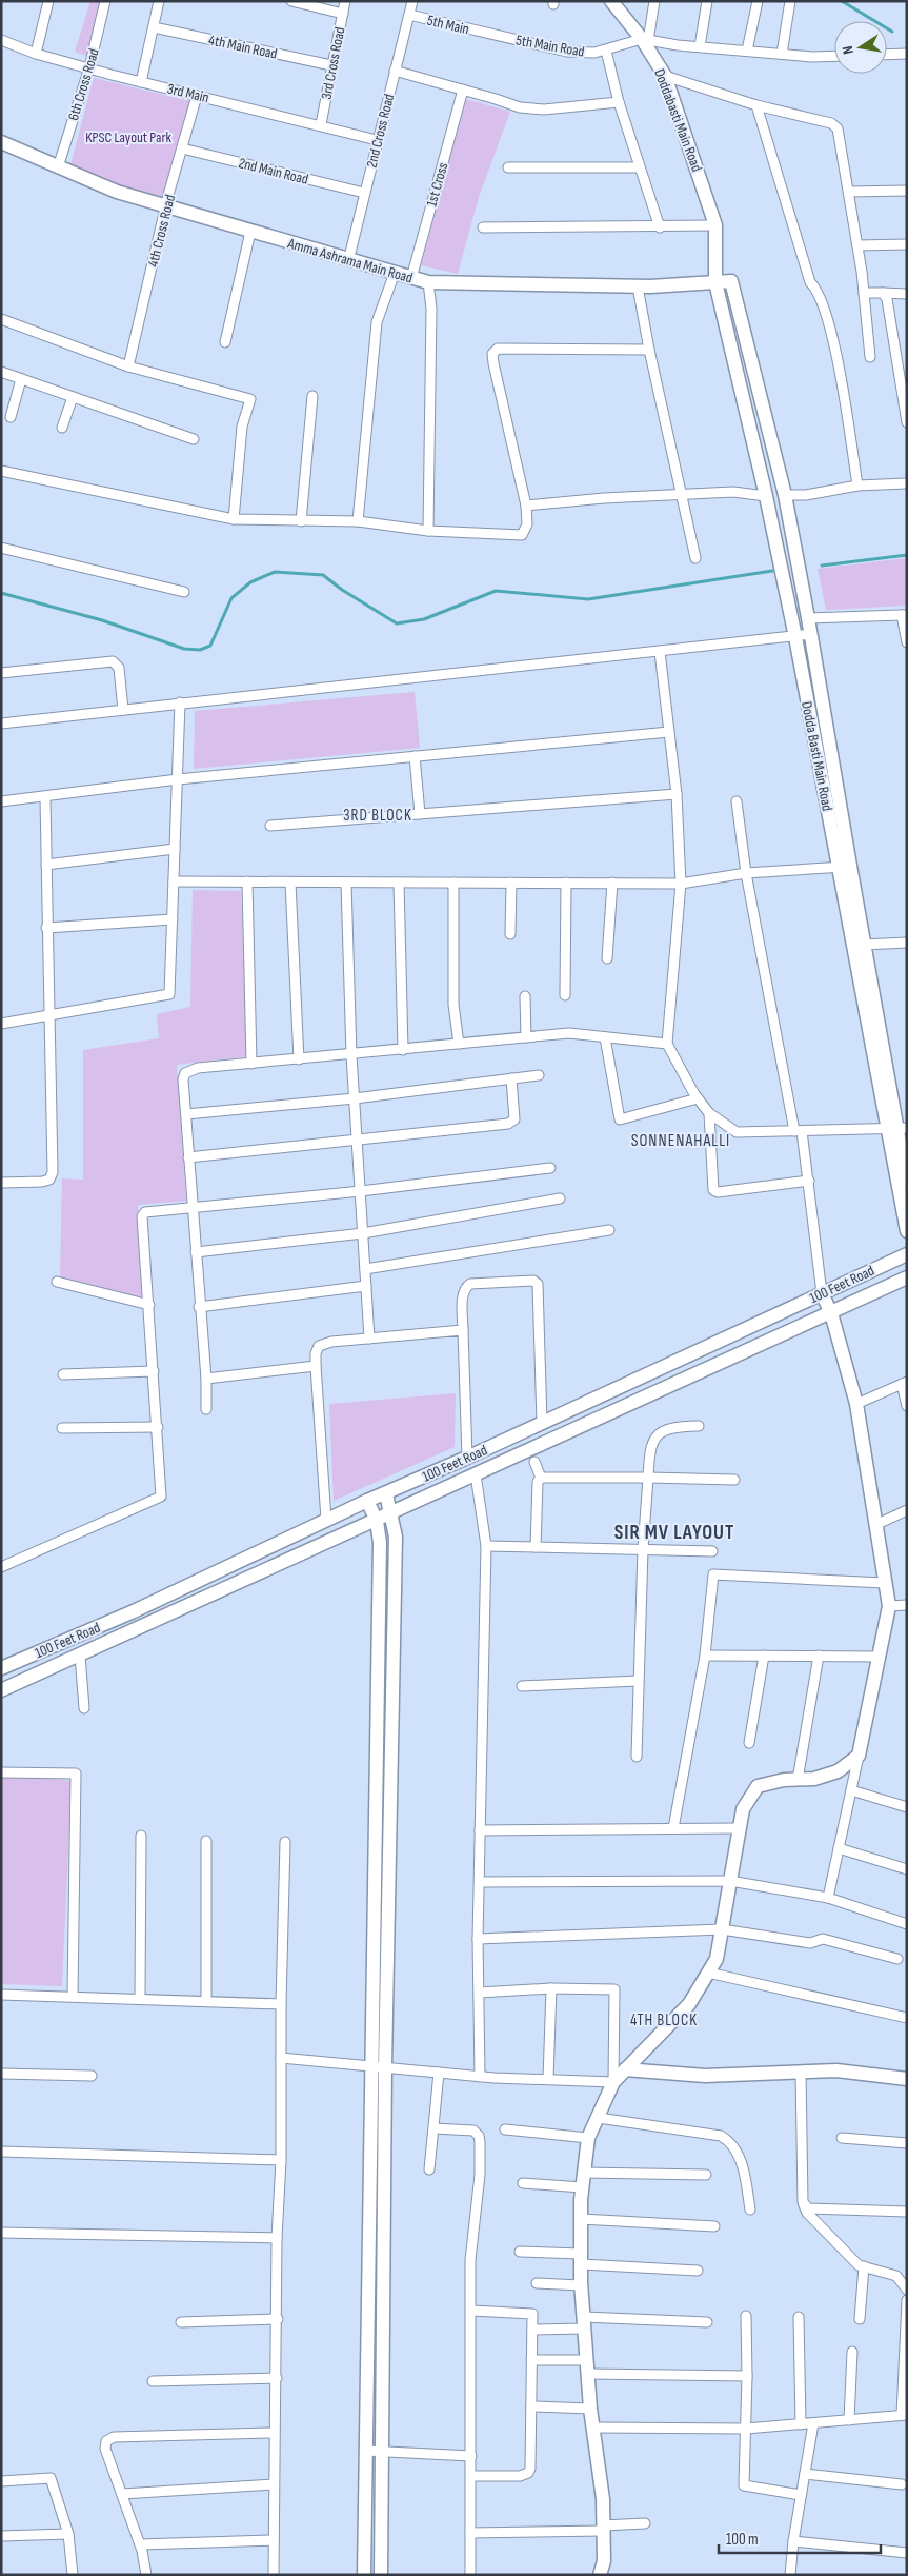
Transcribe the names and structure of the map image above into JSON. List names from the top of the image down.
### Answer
{
  "streets": {
    "street": [
      "5th Main",
      "5th Main Road",
      "4th Main Road",
      "3rd Cross Road",
      "6th Cross Road",
      "3rd Main",
      "Doddabasti Main Road",
      "2nd Cross Road",
      "2nd Main Road",
      "1st Cross",
      "4th Cross Road",
      "Amma Ashrama Main Road",
      "Dodda Basti Main Road",
      "100 Feet Road"
    ]
  },
  "crossings": [
    ["5th Main", "5th Main Road"],
    ["5th Main", "2nd Cross Road"],
    ["5th Main Road", "Doddabasti Main Road"],
    ["4th Main Road", "3rd Cross Road"],
    ["3rd Cross Road", "3rd Main"],
    ["6th Cross Road", "3rd Main"],
    ["6th Cross Road", "Amma Ashrama Main Road"],
    ["3rd Main", "2nd Cross Road"],
    ["3rd Main", "4th Cross Road"],
    ["Doddabasti Main Road", "Dodda Basti Main Road"],
    ["2nd Cross Road", "2nd Main Road"],
    ["2nd Cross Road", "Amma Ashrama Main Road"],
    ["2nd Main Road", "4th Cross Road"],
    ["1st Cross", "Amma Ashrama Main Road"],
    ["4th Cross Road", "Amma Ashrama Main Road"],
    ["Amma Ashrama Main Road", "Dodda Basti Main Road"]
  ],
  "districts": [
    "3RD BLOCK",
    "SONNENAHALLI",
    "SIR MV LAYOUT",
    "4TH BLOCK"
  ],
  "parks": ["KPSC Layout Park"],
  "scale_bar": "100 m",
  "north": "left"
}
